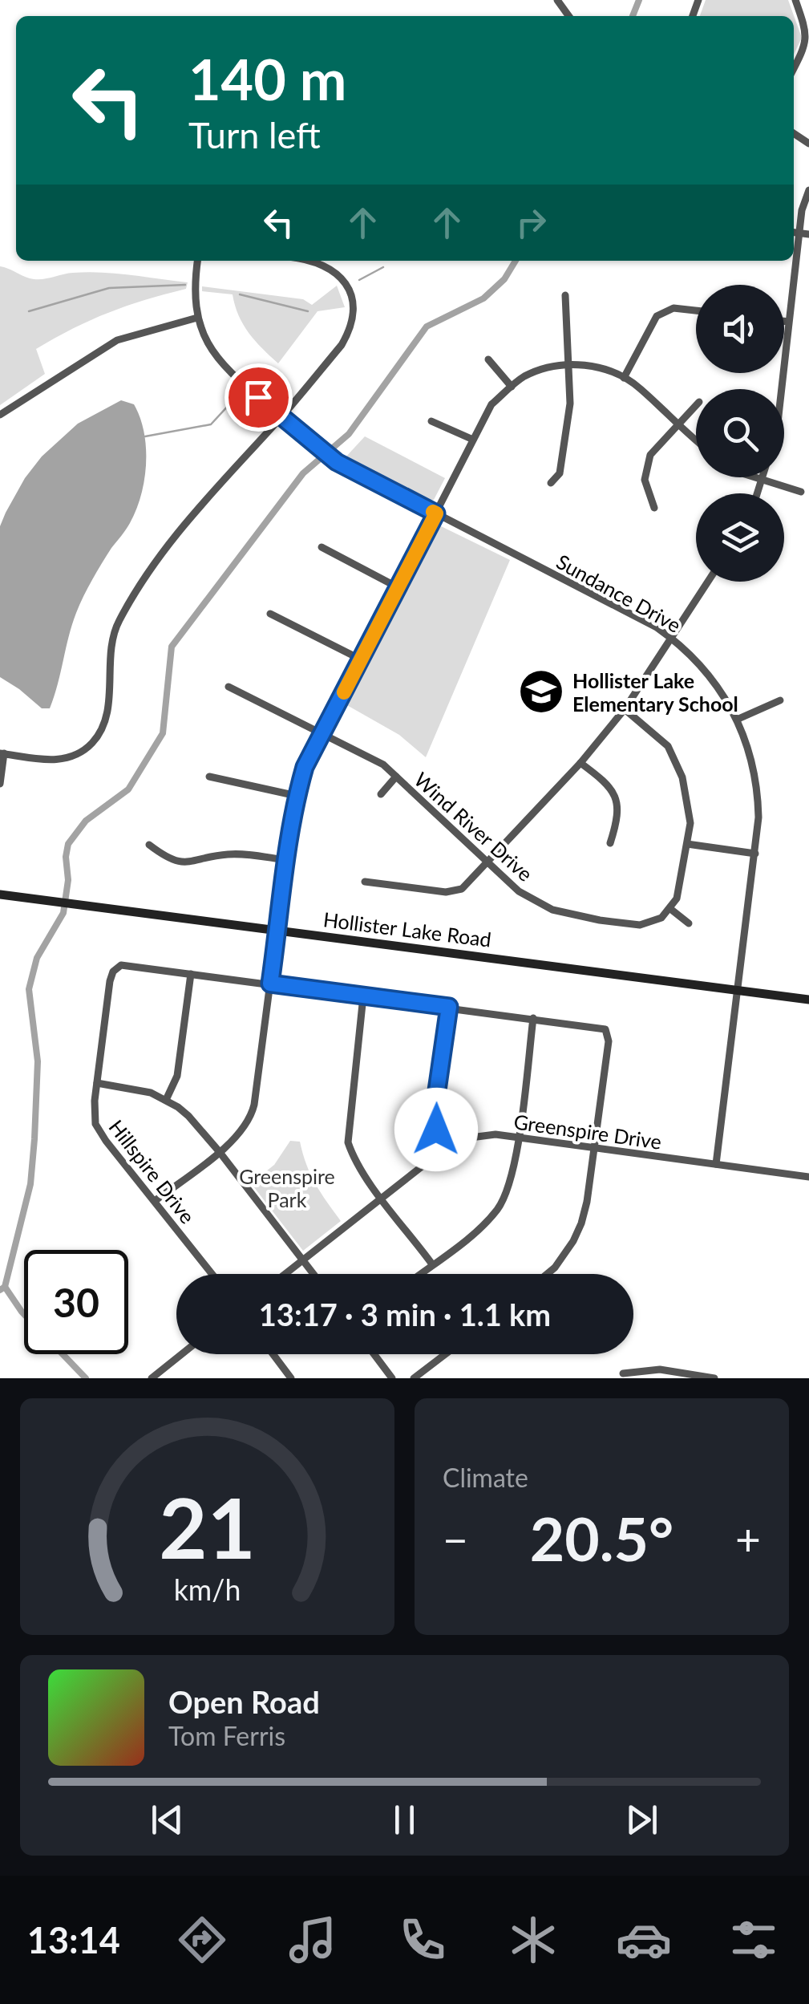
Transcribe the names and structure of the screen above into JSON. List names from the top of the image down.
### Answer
{
  "streets": {
    "street": [
      "Sundance Drive",
      "Wind River Drive",
      "Hollister Lake Road",
      "Greenspire Drive",
      "Hillspire Drive"
    ]
  },
  "crossings": [
    ["Sundance Drive", "Hollister Lake Road"],
    ["Sundance Drive", "Greenspire Drive"]
  ],
  "parks": ["Greenspire Park"],
  "places": {
    "school or university": ["Hollister Lake Elementary School"]
  },
  "page": {
    "turn": ["140 m", "Turn left"],
    "limit": "30",
    "trip": "13:17 · 3 min · 1.1 km",
    "tile": "Climate",
    "heat": ["−", "20.5°", "+"],
    "song": ["Open Road", "Tom Ferris"],
    "tabs": "13:14",
    "gauge": ["21", "km/h"]
  }
}
